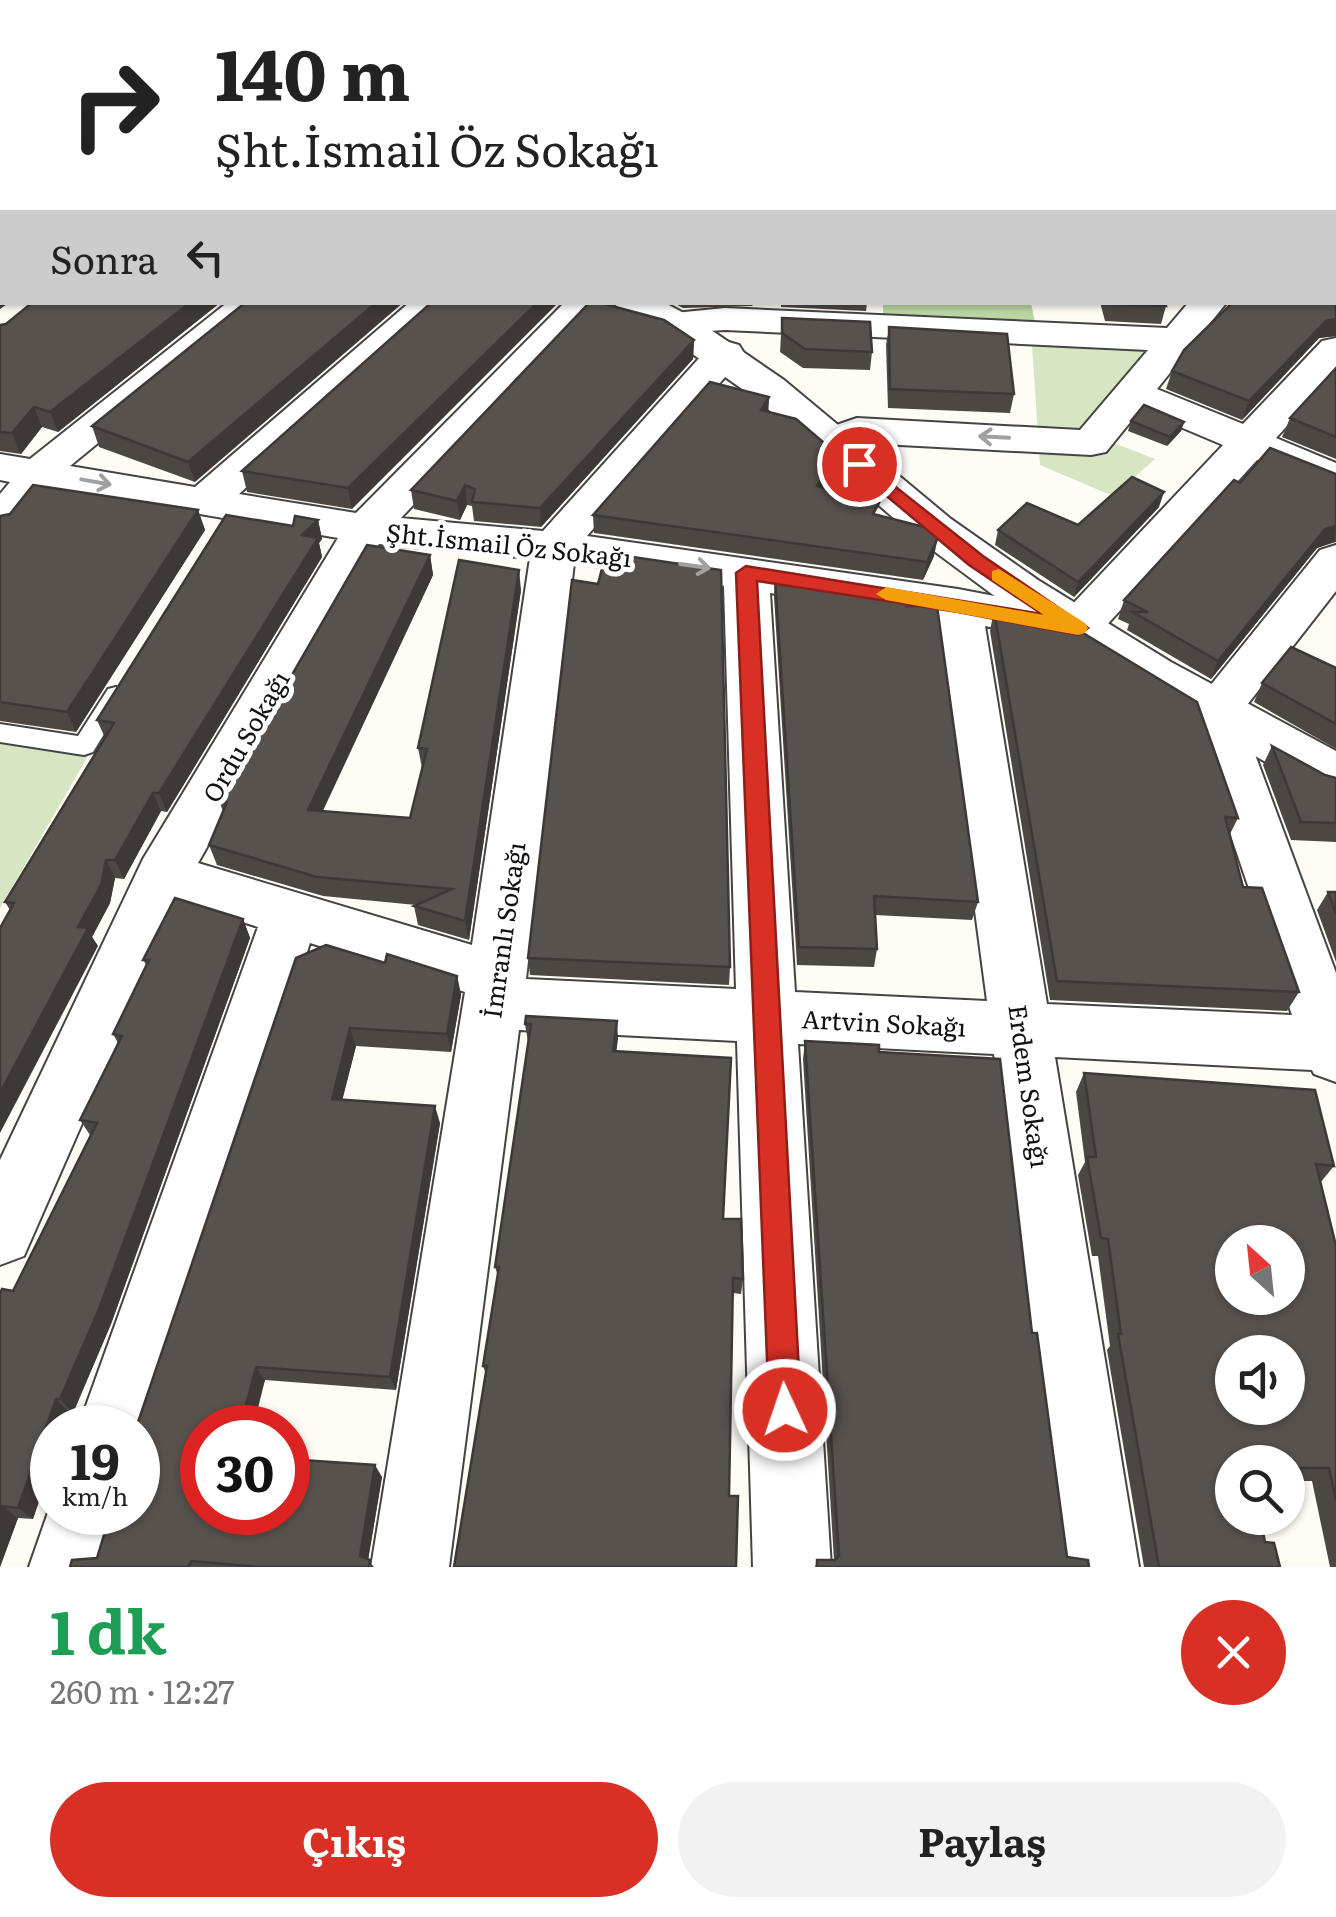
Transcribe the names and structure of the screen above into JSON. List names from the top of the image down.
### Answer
{
  "streets": {
    "street": [
      "Şht.İsmail Öz Sokağı",
      "Ordu Sokağı",
      "İmranlı Sokağı",
      "Artvin Sokağı",
      "Erdem Sokağı"
    ]
  },
  "crossings": [
    ["Şht.İsmail Öz Sokağı", "Ordu Sokağı"],
    ["Şht.İsmail Öz Sokağı", "İmranlı Sokağı"],
    ["Şht.İsmail Öz Sokağı", "Erdem Sokağı"],
    ["Ordu Sokağı", "Artvin Sokağı"],
    ["İmranlı Sokağı", "Artvin Sokağı"],
    ["Artvin Sokağı", "Erdem Sokağı"]
  ],
  "north": "top left",
  "page": {
    "turn": ["140 m", "Şht.İsmail Öz Sokağı"],
    "then": "Sonra",
    "speed": "19 km/h",
    "limit": "30",
    "heading": ["1 dk", "260 m · 12:27"],
    "buttons": ["Çıkış", "Paylaş"]
  }
}
